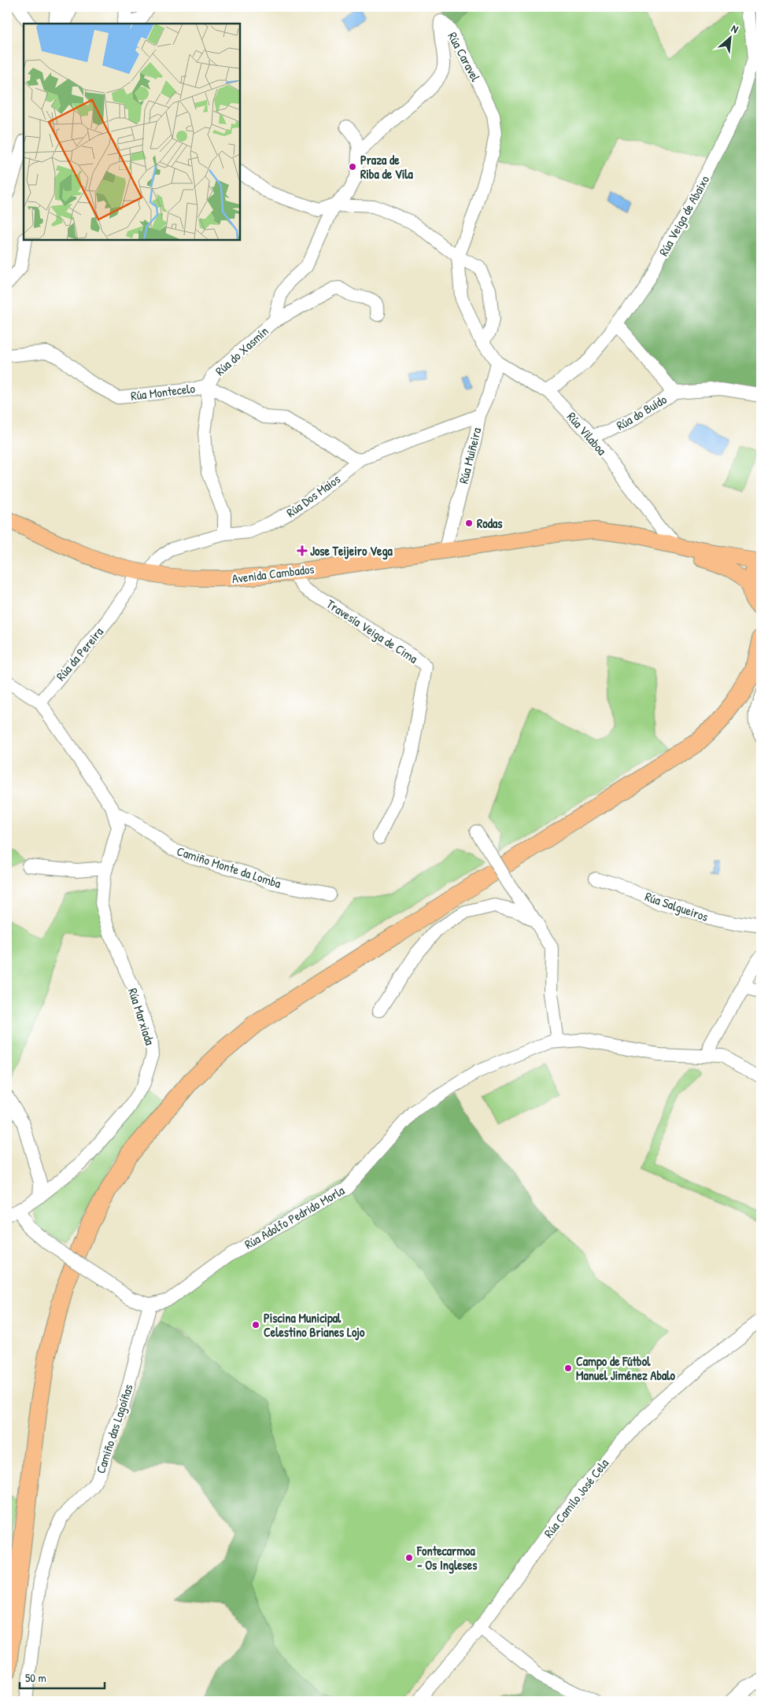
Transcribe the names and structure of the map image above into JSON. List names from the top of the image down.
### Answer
{
  "streets": {
    "main road": ["Avenida Cambados"],
    "street": [
      "Rúa Caravel",
      "Rúa Veiga de Abaixo",
      "Rúa do Xasmín",
      "Rúa Montecelo",
      "Rúa do Buído",
      "Rúa Vilaboa",
      "Rúa Muiñeira",
      "Rúa Dos Maios",
      "Travesía Veiga de Cima",
      "Rúa da Pereira",
      "Camiño Monte da Lomba",
      "Rúa Salgueiros",
      "Rúa Marxiada",
      "Rúa Adolfo Pedrido Morla",
      "Camiño das Lagoíñas",
      "Rúa Camilo José Cela"
    ]
  },
  "crossings": [
    ["Rúa Caravel", "Rúa Vilaboa"],
    ["Rúa Veiga de Abaixo", "Rúa Vilaboa"],
    ["Rúa do Xasmín", "Rúa Montecelo"],
    ["Rúa do Xasmín", "Rúa Dos Maios"],
    ["Rúa Montecelo", "Rúa Dos Maios"],
    ["Rúa do Buído", "Rúa Vilaboa"],
    ["Rúa Vilaboa", "Rúa Muiñeira"],
    ["Rúa Muiñeira", "Rúa Dos Maios"],
    ["Rúa Muiñeira", "Avenida Cambados"],
    ["Rúa Dos Maios", "Avenida Cambados"],
    ["Rúa Dos Maios", "Rúa da Pereira"],
    ["Avenida Cambados", "Travesía Veiga de Cima"],
    ["Avenida Cambados", "Rúa da Pereira"],
    ["Rúa da Pereira", "Rúa Marxiada"],
    ["Camiño Monte da Lomba", "Rúa Marxiada"],
    ["Rúa Adolfo Pedrido Morla", "Camiño das Lagoíñas"]
  ],
  "places": {
    "other": [
      "Praza de Riba de Vila",
      "Rodas",
      "Piscina Municipal Celestino Brianes Lojo",
      "Campo de Fútbol Manuel Jiménez Abalo",
      "Fontecarmoa - Os Ingleses"
    ],
    "health": ["Jose Teijeiro Vega"]
  },
  "scale_bar": "50 m",
  "north": "top right"
}
